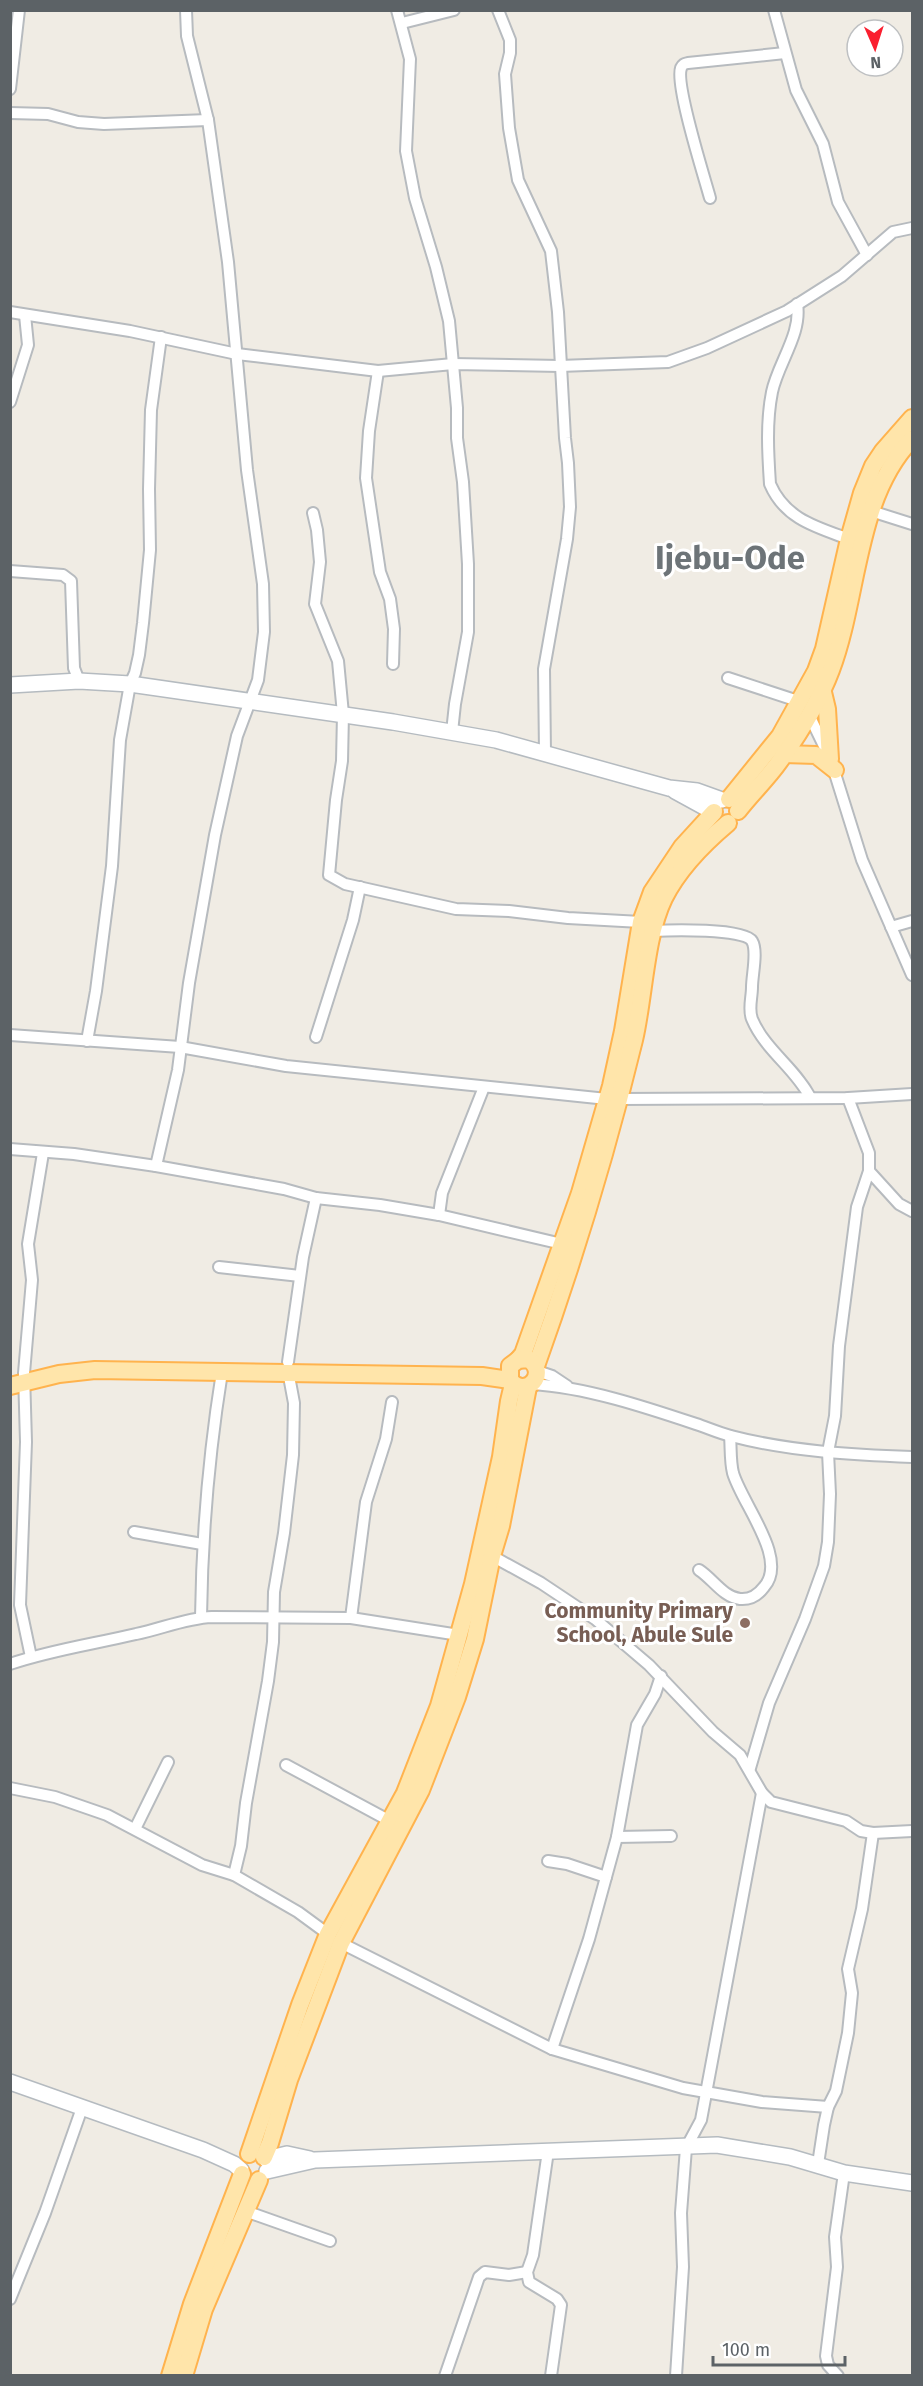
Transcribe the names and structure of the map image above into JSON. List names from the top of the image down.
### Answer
{
  "districts": ["Ijebu-Ode"],
  "places": ["Community Primary School, Abule Sule"],
  "scale_bar": "100 m",
  "north": "bottom"
}
